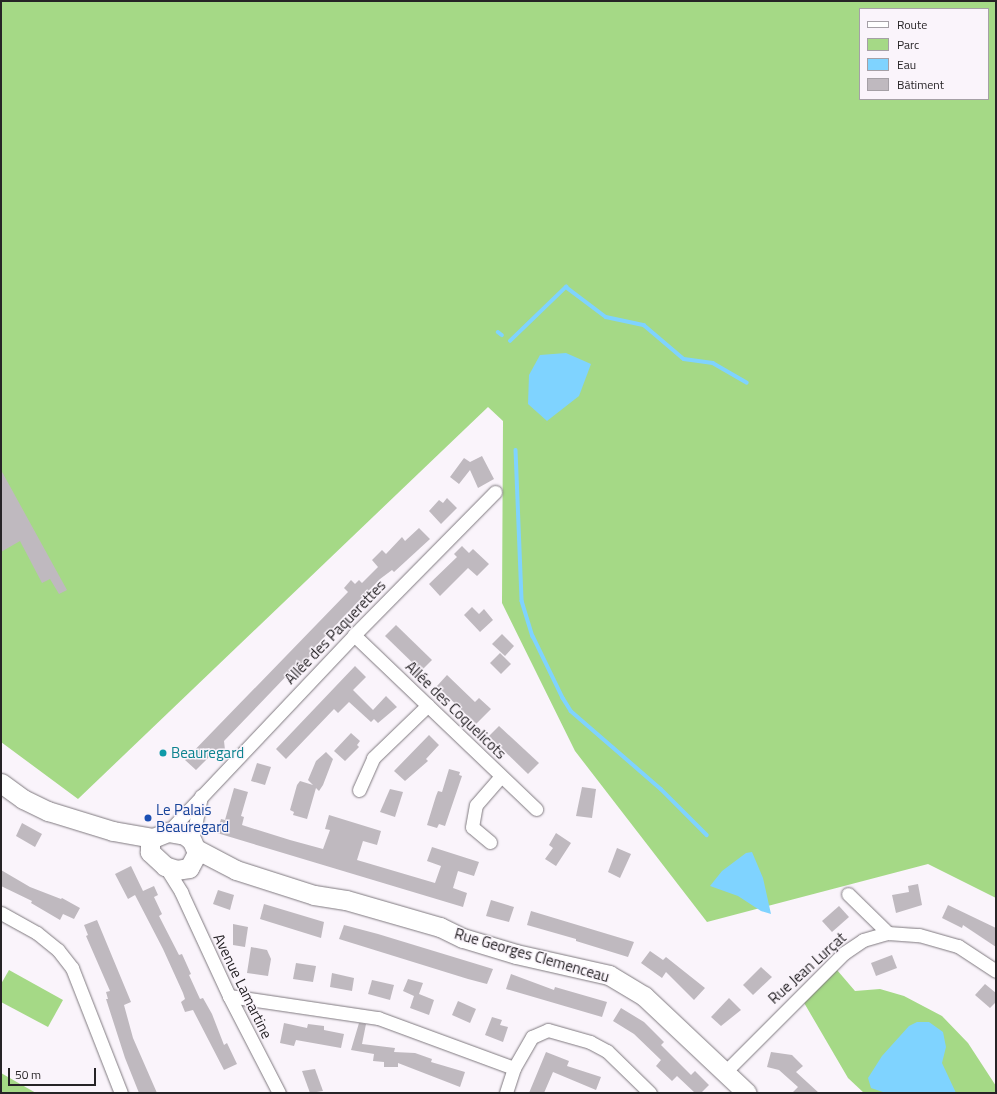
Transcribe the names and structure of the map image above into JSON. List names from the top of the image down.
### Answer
{
  "streets": {
    "street": [
      "Allée des Paquerettes",
      "Allée des Coquelicots",
      "Rue Georges Clemenceau",
      "Rue Jean Lurçat",
      "Avenue Lamartine"
    ]
  },
  "crossings": [
    ["Allée des Paquerettes", "Allée des Coquelicots"],
    ["Allée des Paquerettes", "Rue Georges Clemenceau"],
    ["Rue Georges Clemenceau", "Rue Jean Lurçat"],
    ["Rue Georges Clemenceau", "Avenue Lamartine"]
  ],
  "places": ["Beauregard", "Le Palais Beauregard"],
  "legend": [
    "Route",
    "Parc",
    "Eau",
    "Bâtiment"
  ],
  "scale_bar": "50 m"
}
